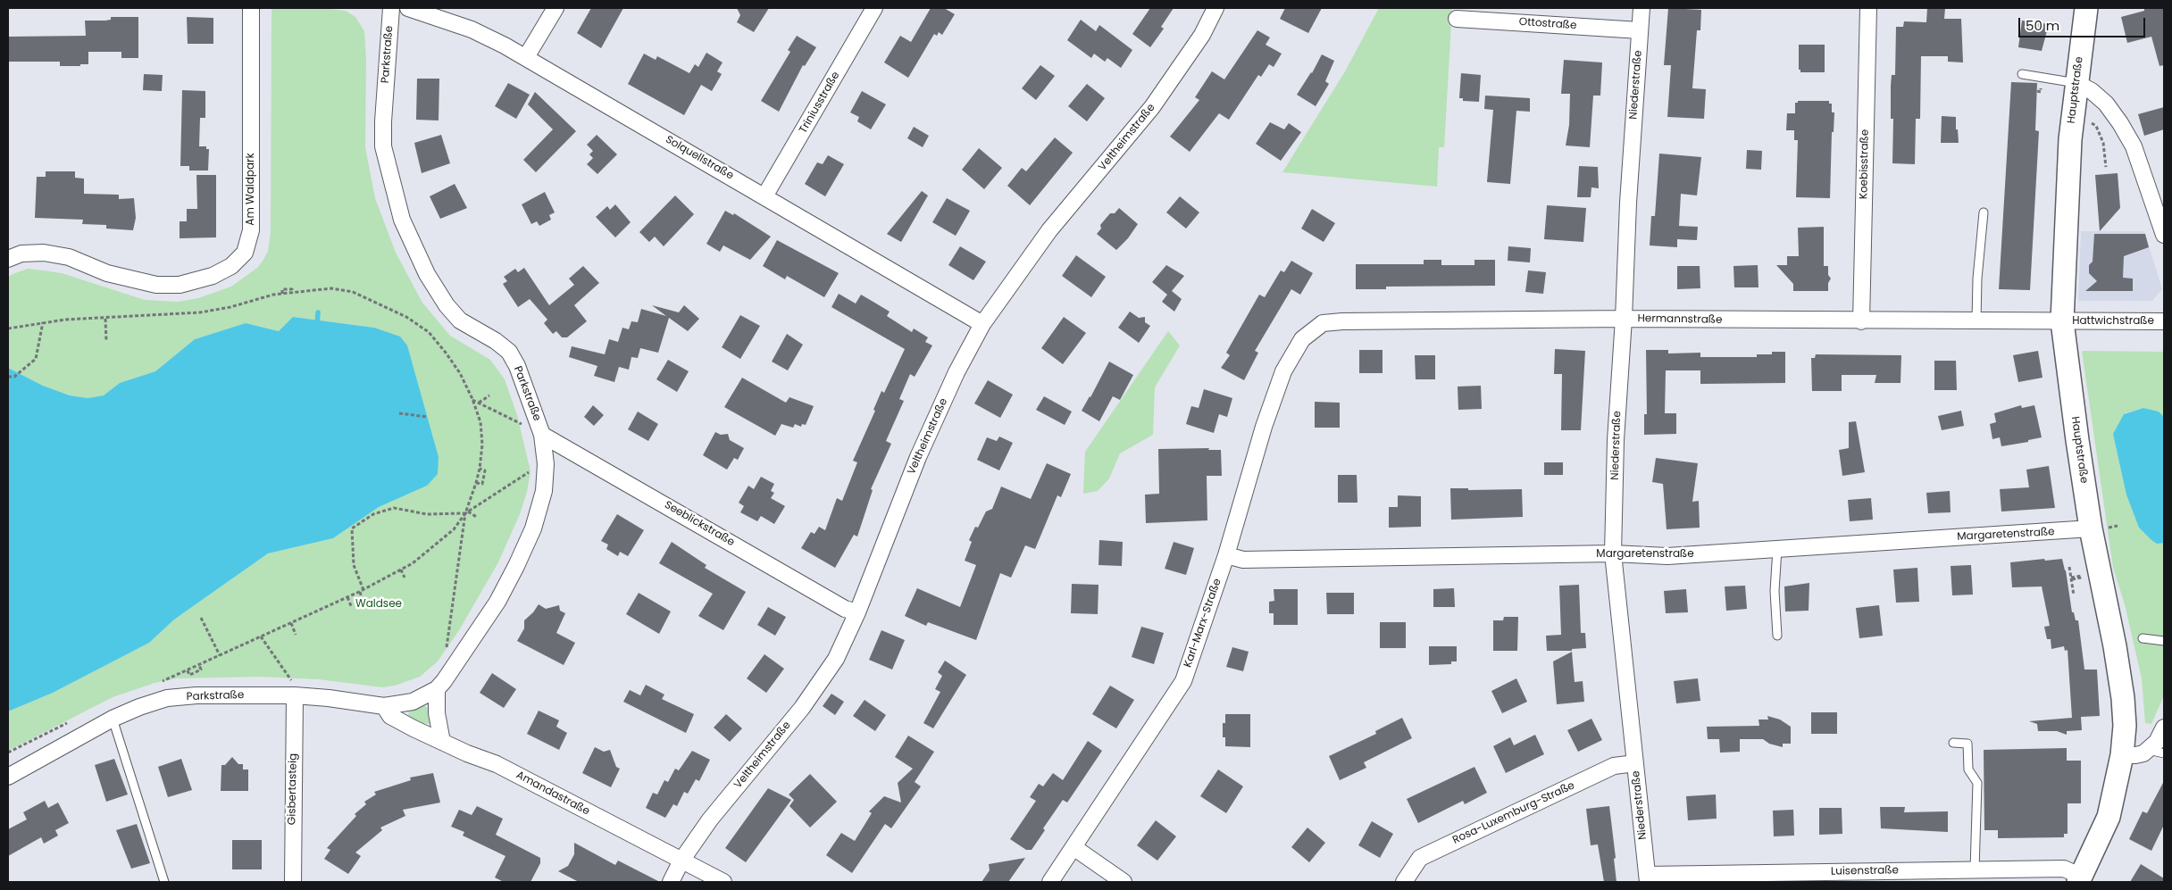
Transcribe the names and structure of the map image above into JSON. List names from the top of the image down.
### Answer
{
  "streets": {
    "street": [
      "Ottostraße",
      "Parkstraße",
      "Niederstraße",
      "Hauptstraße",
      "Triniusstraße",
      "Veltheimstraße",
      "Solquellstraße",
      "Koebisstraße",
      "Am Waldpark",
      "Hermannstraße",
      "Hattwichstraße",
      "Seeblickstraße",
      "Margaretenstraße",
      "Karl-Marx-Straße",
      "Gisbertasteig",
      "Amandastraße",
      "Rosa-Luxemburg-Straße",
      "Luisenstraße"
    ]
  },
  "crossings": [
    ["Ottostraße", "Niederstraße"],
    ["Parkstraße", "Seeblickstraße"],
    ["Parkstraße", "Gisbertasteig"],
    ["Parkstraße", "Amandastraße"],
    ["Niederstraße", "Hermannstraße"],
    ["Niederstraße", "Margaretenstraße"],
    ["Niederstraße", "Rosa-Luxemburg-Straße"],
    ["Niederstraße", "Luisenstraße"],
    ["Hauptstraße", "Hermannstraße"],
    ["Hauptstraße", "Hattwichstraße"],
    ["Hauptstraße", "Margaretenstraße"],
    ["Hauptstraße", "Luisenstraße"],
    ["Triniusstraße", "Solquellstraße"],
    ["Veltheimstraße", "Solquellstraße"],
    ["Veltheimstraße", "Seeblickstraße"],
    ["Veltheimstraße", "Amandastraße"],
    ["Koebisstraße", "Hermannstraße"],
    ["Hermannstraße", "Hattwichstraße"],
    ["Hermannstraße", "Karl-Marx-Straße"],
    ["Margaretenstraße", "Karl-Marx-Straße"]
  ],
  "parks": ["Waldsee"],
  "scale_bar": "50 m"
}
